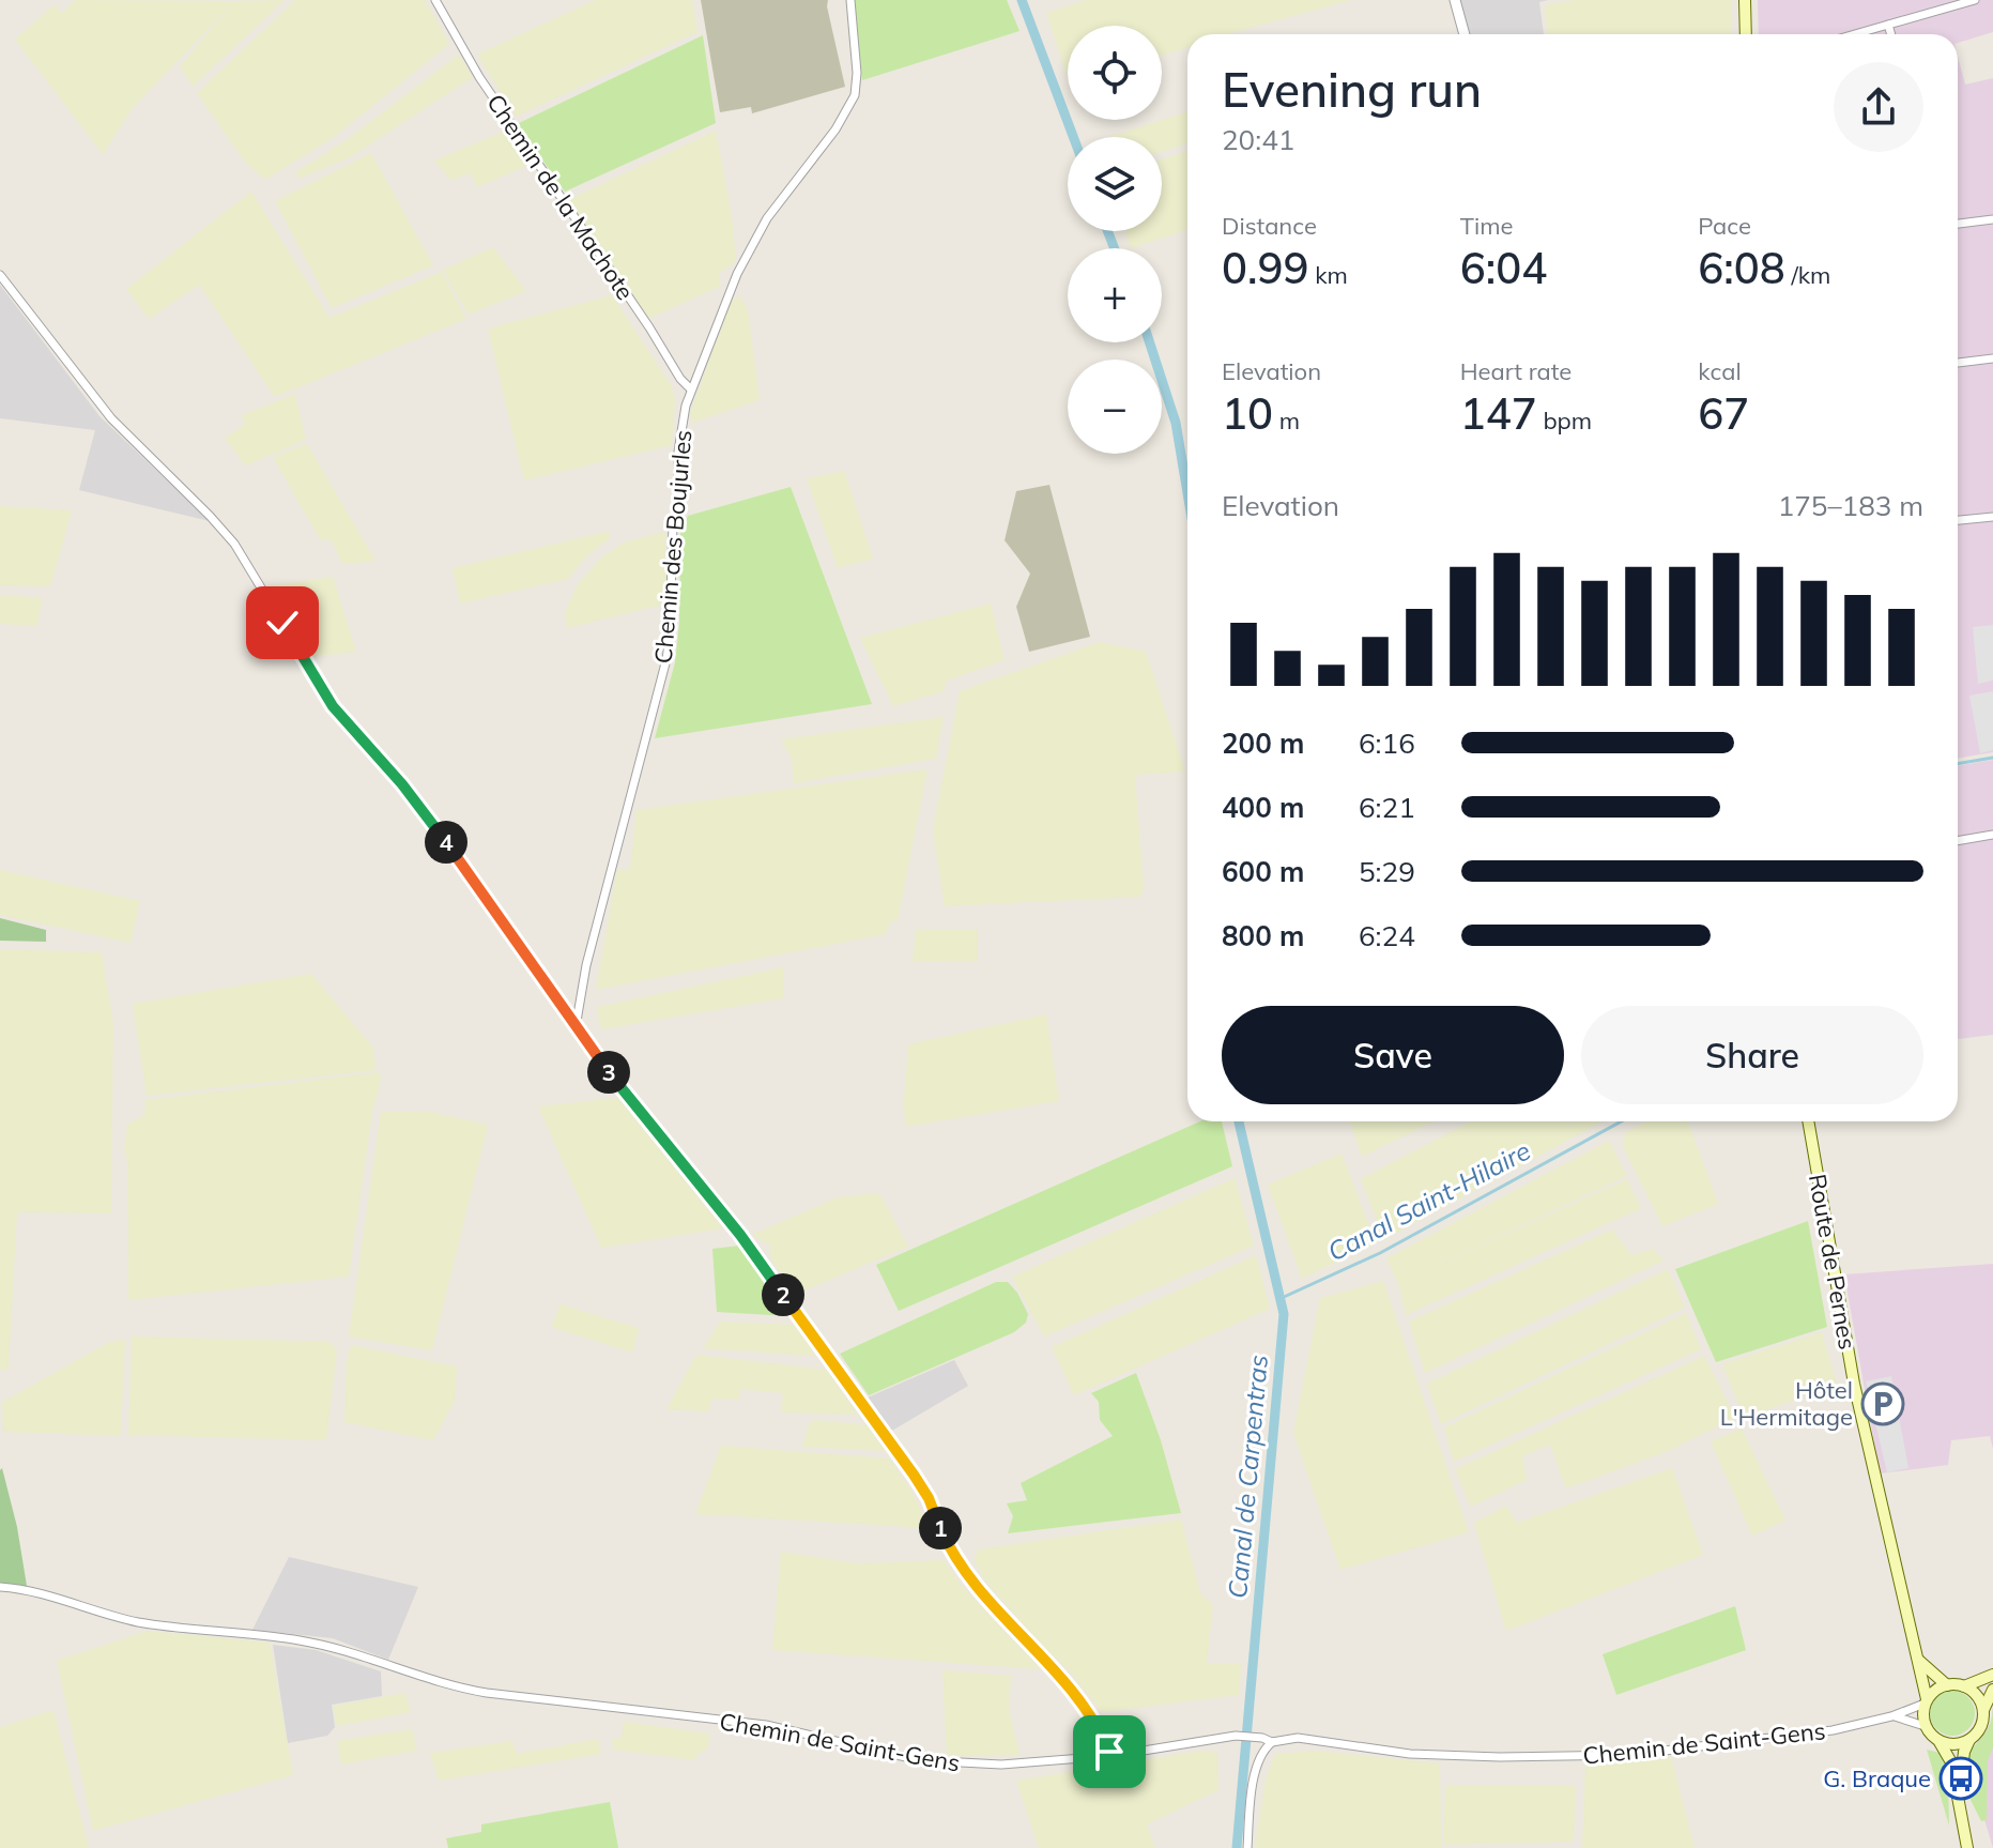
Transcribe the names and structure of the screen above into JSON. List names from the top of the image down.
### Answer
{
  "streets": {
    "main road": ["Route de Pernes"],
    "street": ["Chemin de la Machote", "Chemin des Boujurles", "Chemin de Saint-Gens"]
  },
  "crossings": [
    ["Chemin de la Machote", "Chemin des Boujurles"],
    ["Route de Pernes", "Chemin de Saint-Gens"]
  ],
  "water": ["Canal Saint-Hilaire", "Canal de Carpentras"],
  "places": {
    "parking": ["Hôtel L'Hermitage"],
    "bus stop": ["G. Braque"]
  },
  "page": {
    "map_buttons": ["+", "−"],
    "heading": ["Evening run", "20:41"],
    "stats": [
      ["Distance", "0.99 km"],
      ["Time", "6:04"],
      ["Pace", "6:08 /km"],
      ["Elevation", "10 m"],
      ["Heart rate", "147 bpm"],
      ["kcal", "67"]
    ],
    "chart": ["Elevation", "175–183 m"],
    "list": [
      {
        "name": "200 m",
        "note": "6:16"
      },
      {
        "name": "400 m",
        "note": "6:21"
      },
      {
        "name": "600 m",
        "note": "5:29"
      },
      {
        "name": "800 m",
        "note": "6:24"
      }
    ],
    "pins": [
      "4",
      "3",
      "2",
      "1"
    ],
    "buttons": ["Save", "Share"]
  }
}
